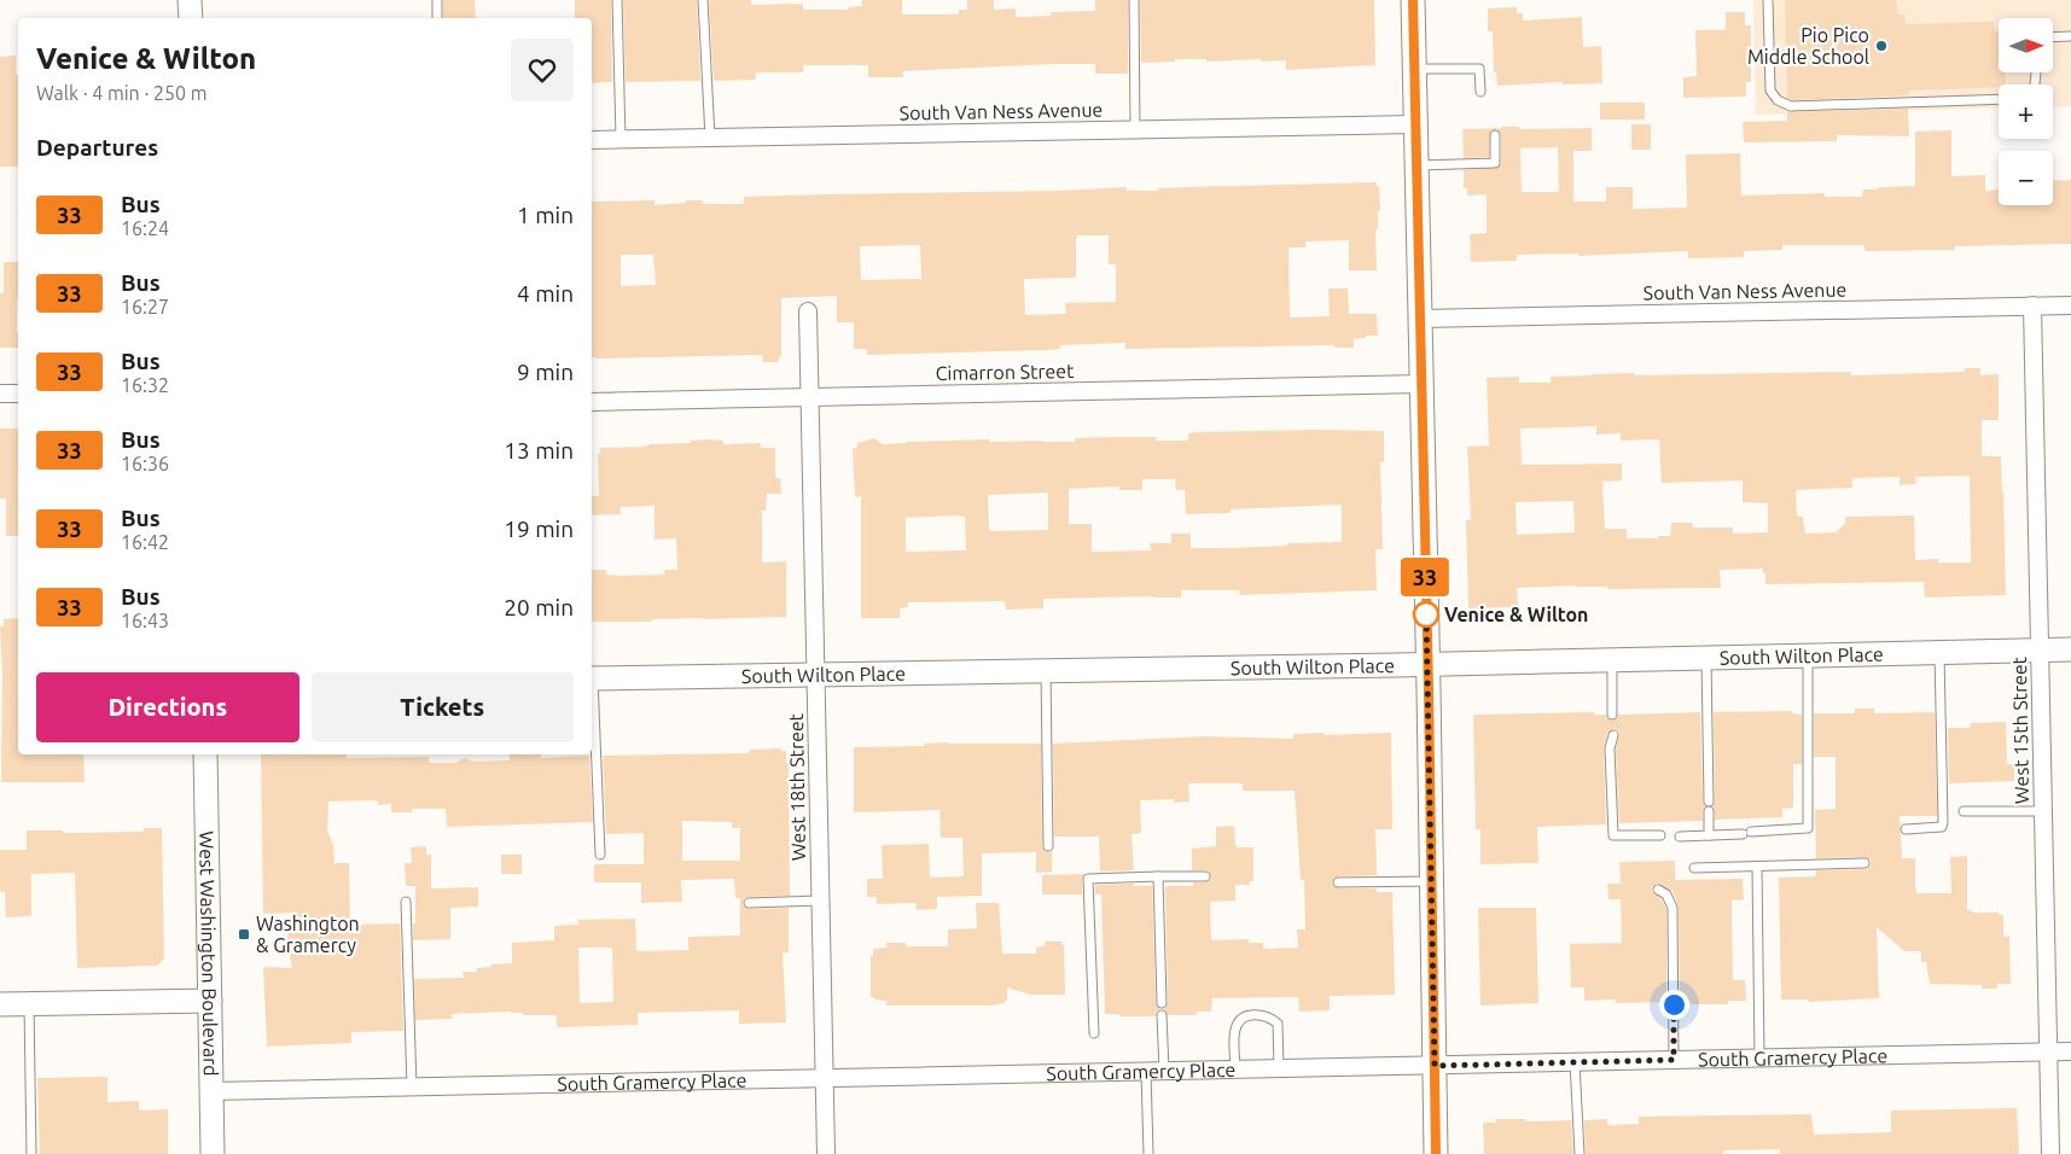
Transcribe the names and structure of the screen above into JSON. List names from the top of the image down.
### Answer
{
  "streets": {
    "street": [
      "South Van Ness Avenue",
      "Cimarron Street",
      "South Wilton Place",
      "West 15th Street",
      "West 18th Street",
      "West Washington Boulevard",
      "South Gramercy Place"
    ]
  },
  "crossings": [
    ["South Van Ness Avenue", "West 15th Street"],
    ["Cimarron Street", "West 18th Street"],
    ["South Wilton Place", "West 15th Street"],
    ["South Wilton Place", "West 18th Street"],
    ["West 15th Street", "South Gramercy Place"],
    ["West 18th Street", "South Gramercy Place"],
    ["West Washington Boulevard", "South Gramercy Place"]
  ],
  "places": {
    "other": ["Pio Pico Middle School", "Venice & Wilton"],
    "transit": ["Washington & Gramercy"]
  },
  "lines": ["bus line 33"],
  "north": "right",
  "page": {
    "on_map": "33",
    "map_buttons": ["+", "−"],
    "heading": [
      ["Venice & Wilton", "Walk · 4 min · 250 m"],
      "Departures"
    ],
    "list": [
      {
        "mark": "33",
        "name": "Bus",
        "note": "16:24",
        "value": "1 min"
      },
      {
        "mark": "33",
        "name": "Bus",
        "note": "16:27",
        "value": "4 min"
      },
      {
        "mark": "33",
        "name": "Bus",
        "note": "16:32",
        "value": "9 min"
      },
      {
        "mark": "33",
        "name": "Bus",
        "note": "16:36",
        "value": "13 min"
      },
      {
        "mark": "33",
        "name": "Bus",
        "note": "16:42",
        "value": "19 min"
      },
      {
        "mark": "33",
        "name": "Bus",
        "note": "16:43",
        "value": "20 min"
      }
    ],
    "buttons": ["Directions", "Tickets"]
  }
}
